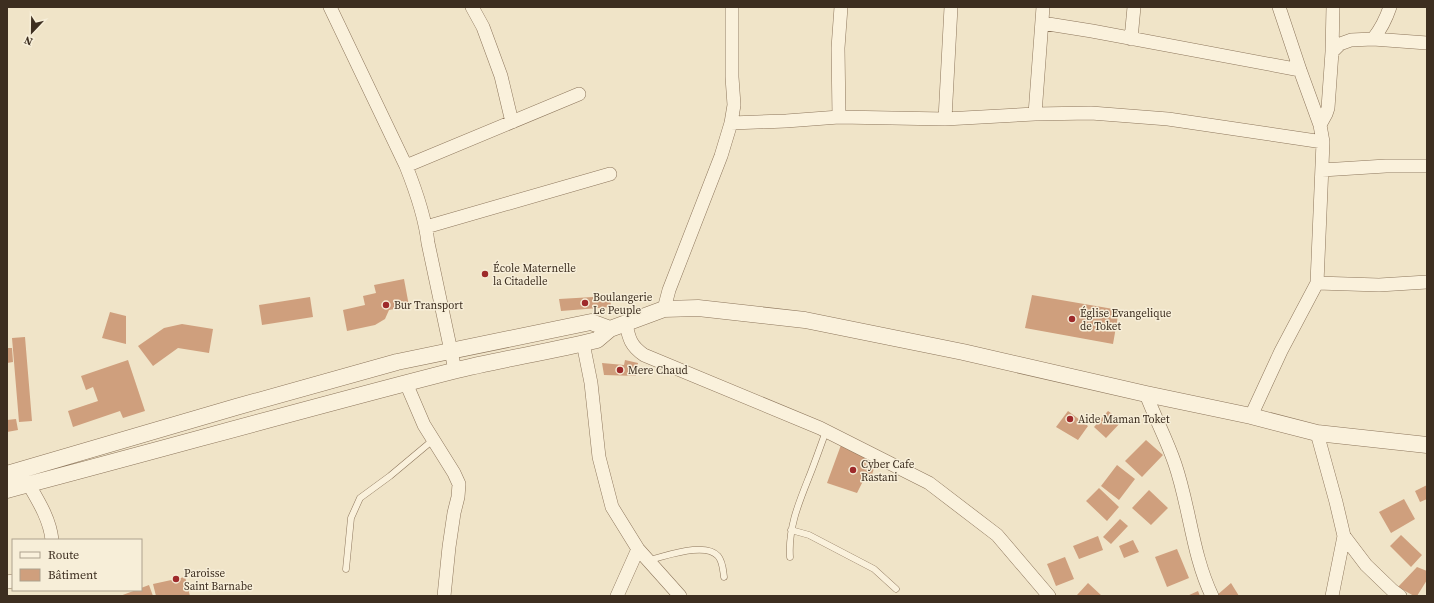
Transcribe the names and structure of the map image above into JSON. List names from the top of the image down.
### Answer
{
  "places": [
    "École Maternelle la Citadelle",
    "Boulangerie Le Peuple",
    "Bur Transport",
    "Église Evangelique de Toket",
    "Mere Chaud",
    "Aide Maman Toket",
    "Cyber Cafe Rastani",
    "Paroisse Saint Barnabe"
  ],
  "legend": ["Route", "Bâtiment"],
  "north": "bottom"
}
